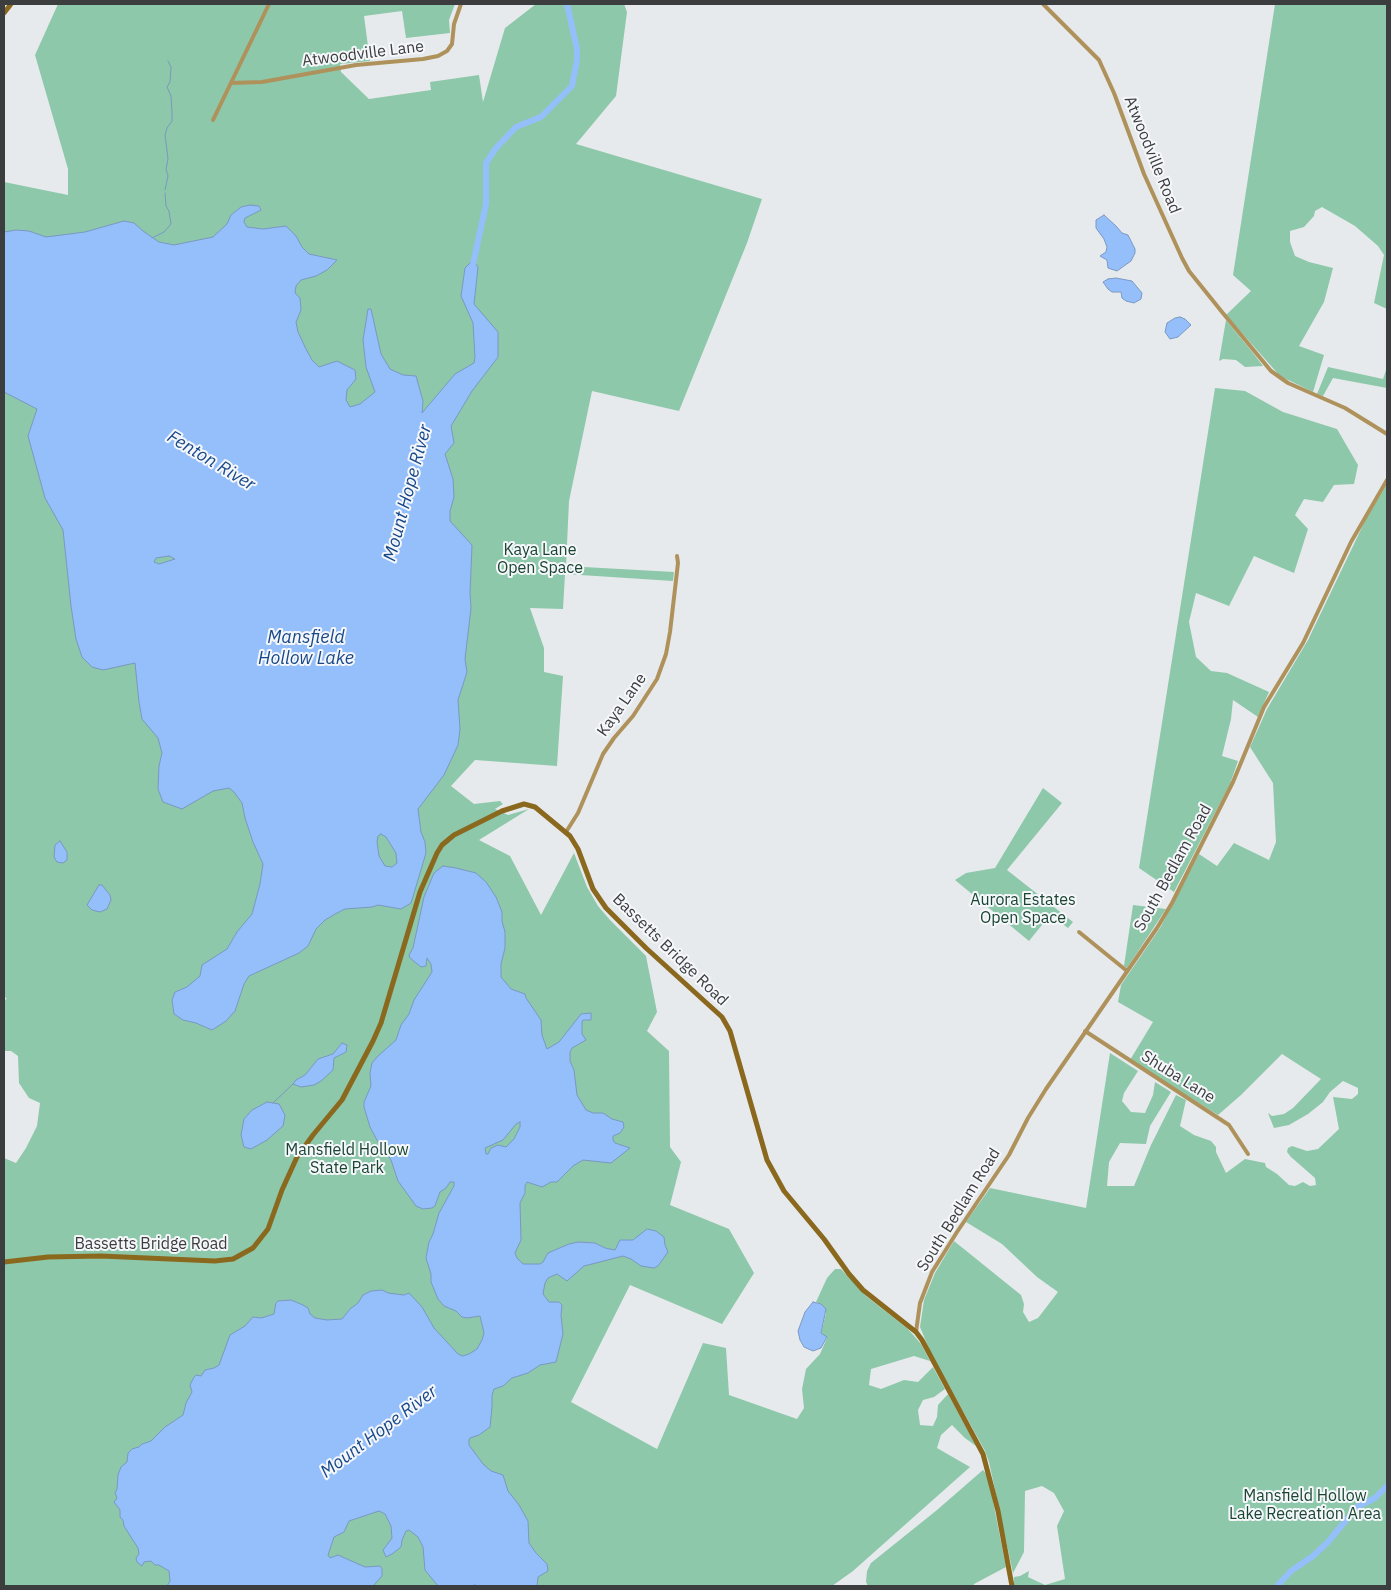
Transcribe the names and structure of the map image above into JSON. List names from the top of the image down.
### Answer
{
  "streets": {
    "street": [
      "Atwoodville Lane",
      "Atwoodville Road",
      "Kaya Lane",
      "South Bedlam Road",
      "Bassetts Bridge Road",
      "Shuba Lane"
    ]
  },
  "crossings": [
    ["Kaya Lane", "Bassetts Bridge Road"],
    ["South Bedlam Road", "Bassetts Bridge Road"],
    ["South Bedlam Road", "Shuba Lane"]
  ],
  "water": ["Fenton River", "Mount Hope River", "Mansfield Hollow Lake"],
  "parks": [
    "Kaya Lane Open Space",
    "Aurora Estates Open Space",
    "Mansfield Hollow State Park",
    "Mansfield Hollow Lake Recreation Area"
  ]
}
